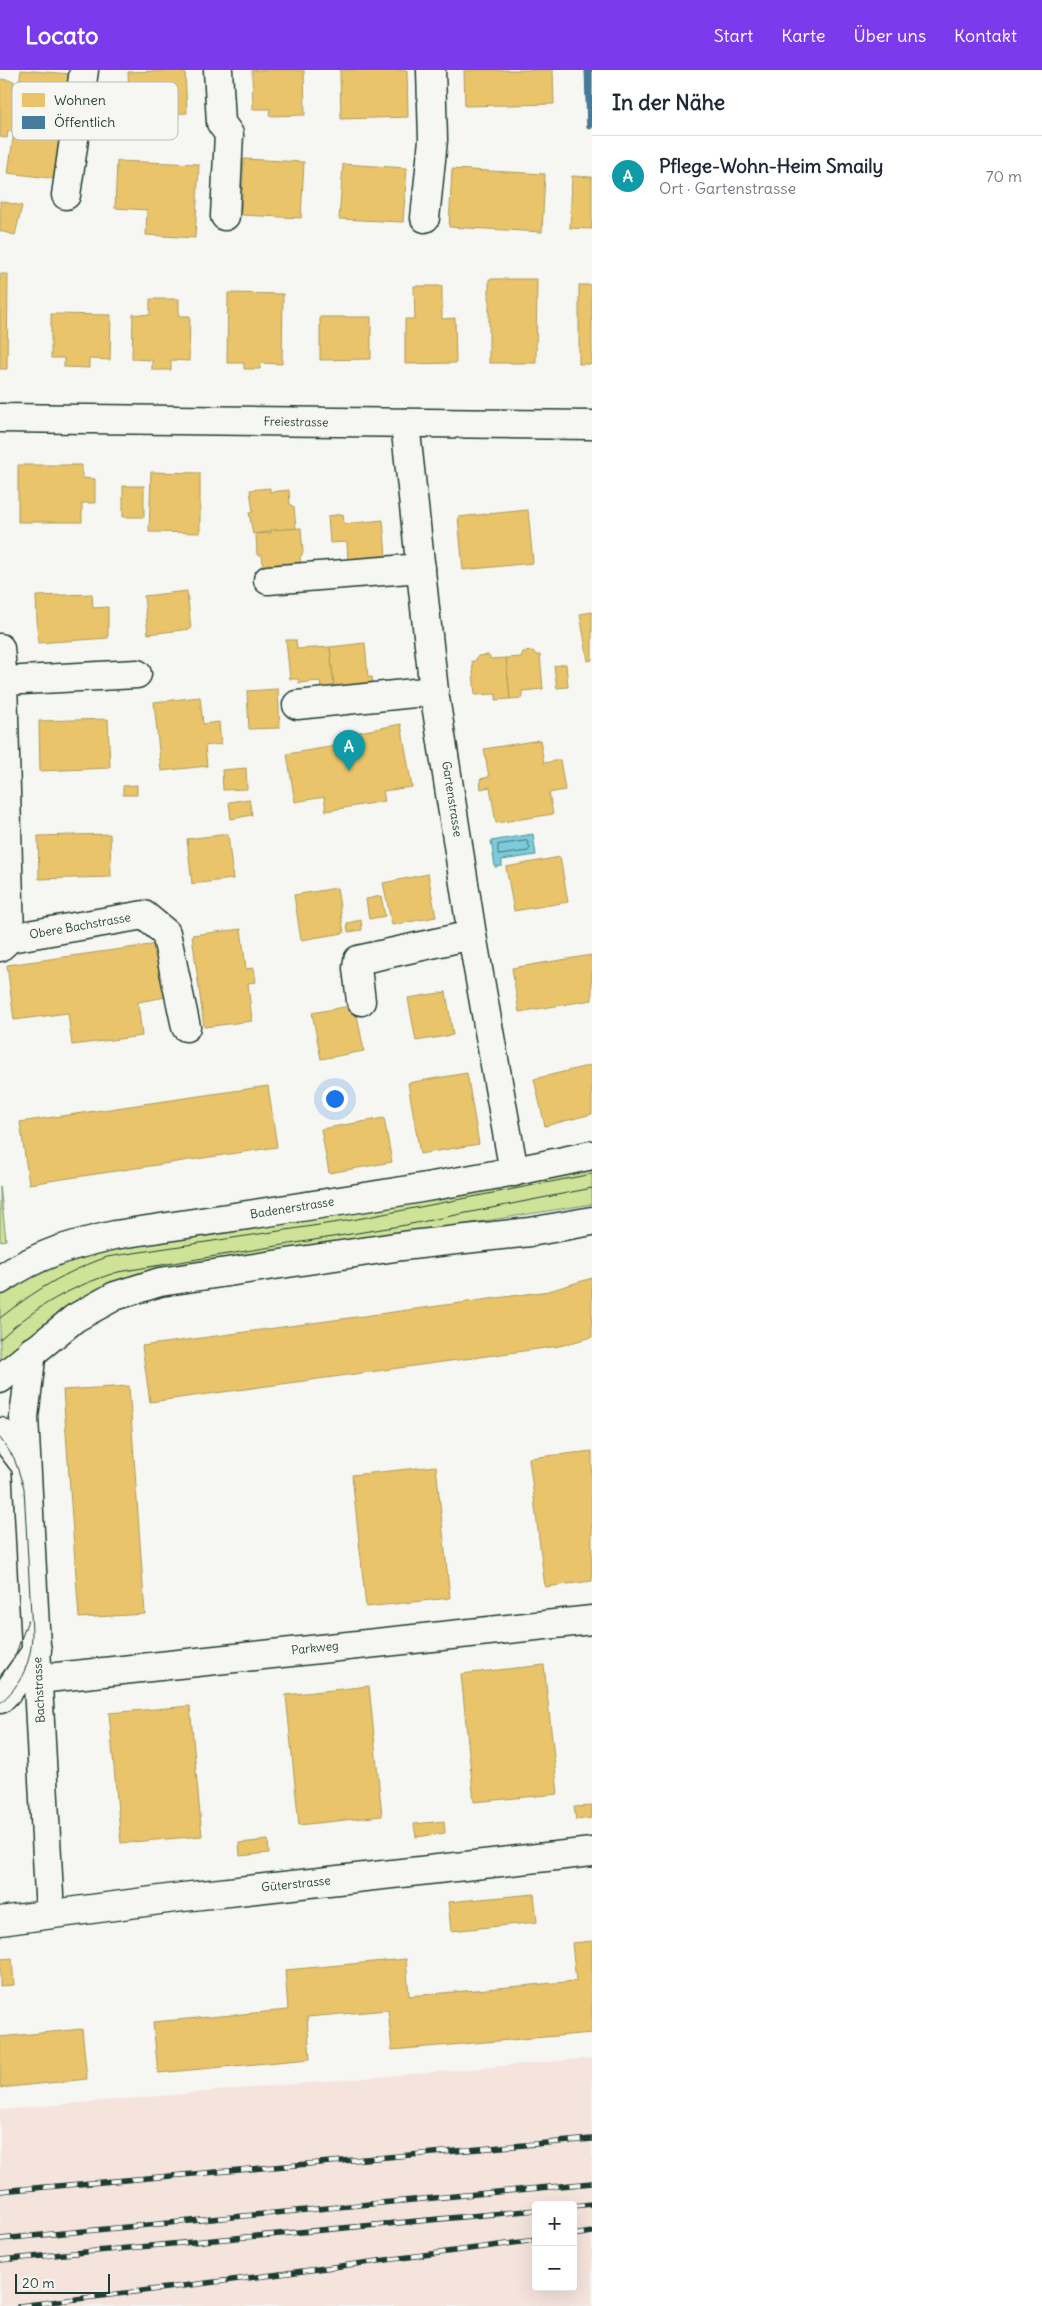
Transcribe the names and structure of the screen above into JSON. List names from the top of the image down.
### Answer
{
  "streets": {
    "street": [
      "Freiestrasse",
      "Gartenstrasse",
      "Obere Bachstrasse",
      "Badenerstrasse",
      "Parkweg",
      "Bachstrasse",
      "Güterstrasse"
    ]
  },
  "crossings": [
    ["Freiestrasse", "Gartenstrasse"],
    ["Gartenstrasse", "Badenerstrasse"],
    ["Parkweg", "Bachstrasse"],
    ["Bachstrasse", "Güterstrasse"]
  ],
  "legend": ["Wohnen", "Öffentlich"],
  "scale_bar": "20 m",
  "page": {
    "header": "Locato",
    "nav": [
      "Start",
      "Karte",
      "Über uns",
      "Kontakt"
    ],
    "heading": "In der Nähe",
    "list": [
      {
        "mark": "A",
        "name": "Pflege-Wohn-Heim Smaily",
        "note": "Ort · Gartenstrasse",
        "value": "70 m"
      }
    ],
    "pins": "A",
    "map_buttons": ["+", "−"],
    "scale": "20 m"
  }
}
